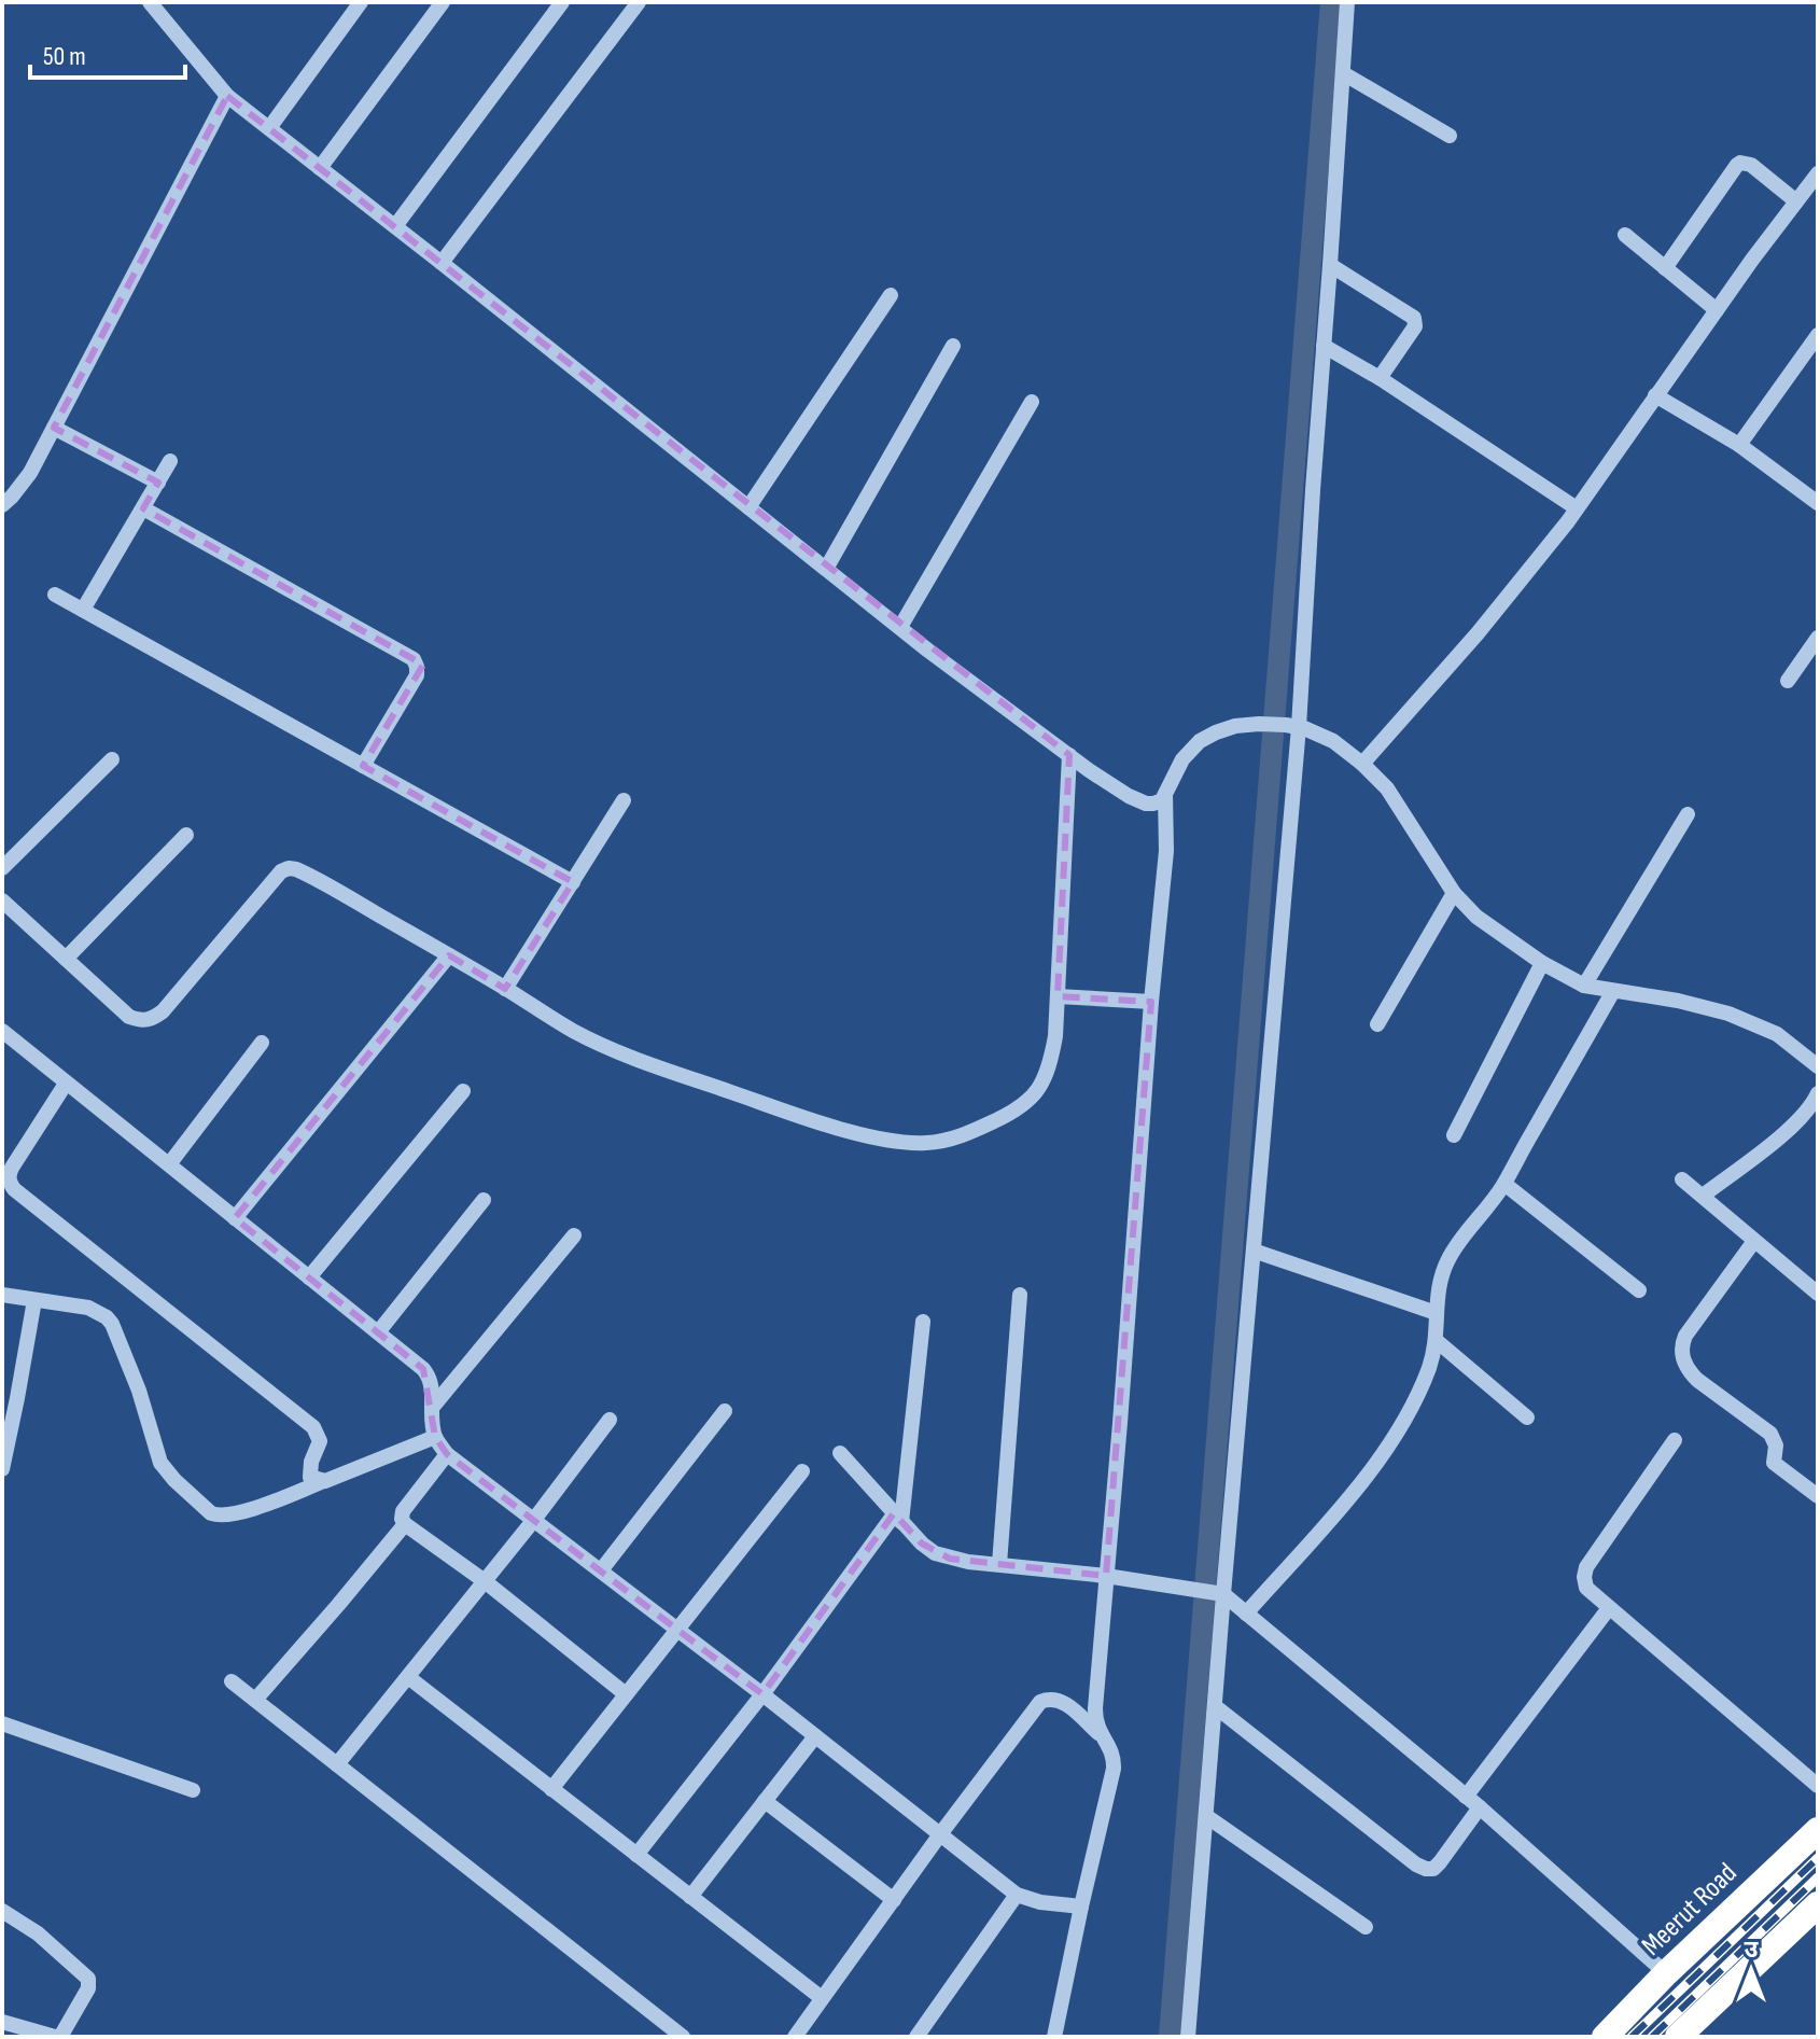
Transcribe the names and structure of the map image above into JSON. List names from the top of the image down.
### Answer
{
  "streets": {
    "highway": ["Meerut Road"]
  },
  "scale_bar": "50 m",
  "north": "top"
}
